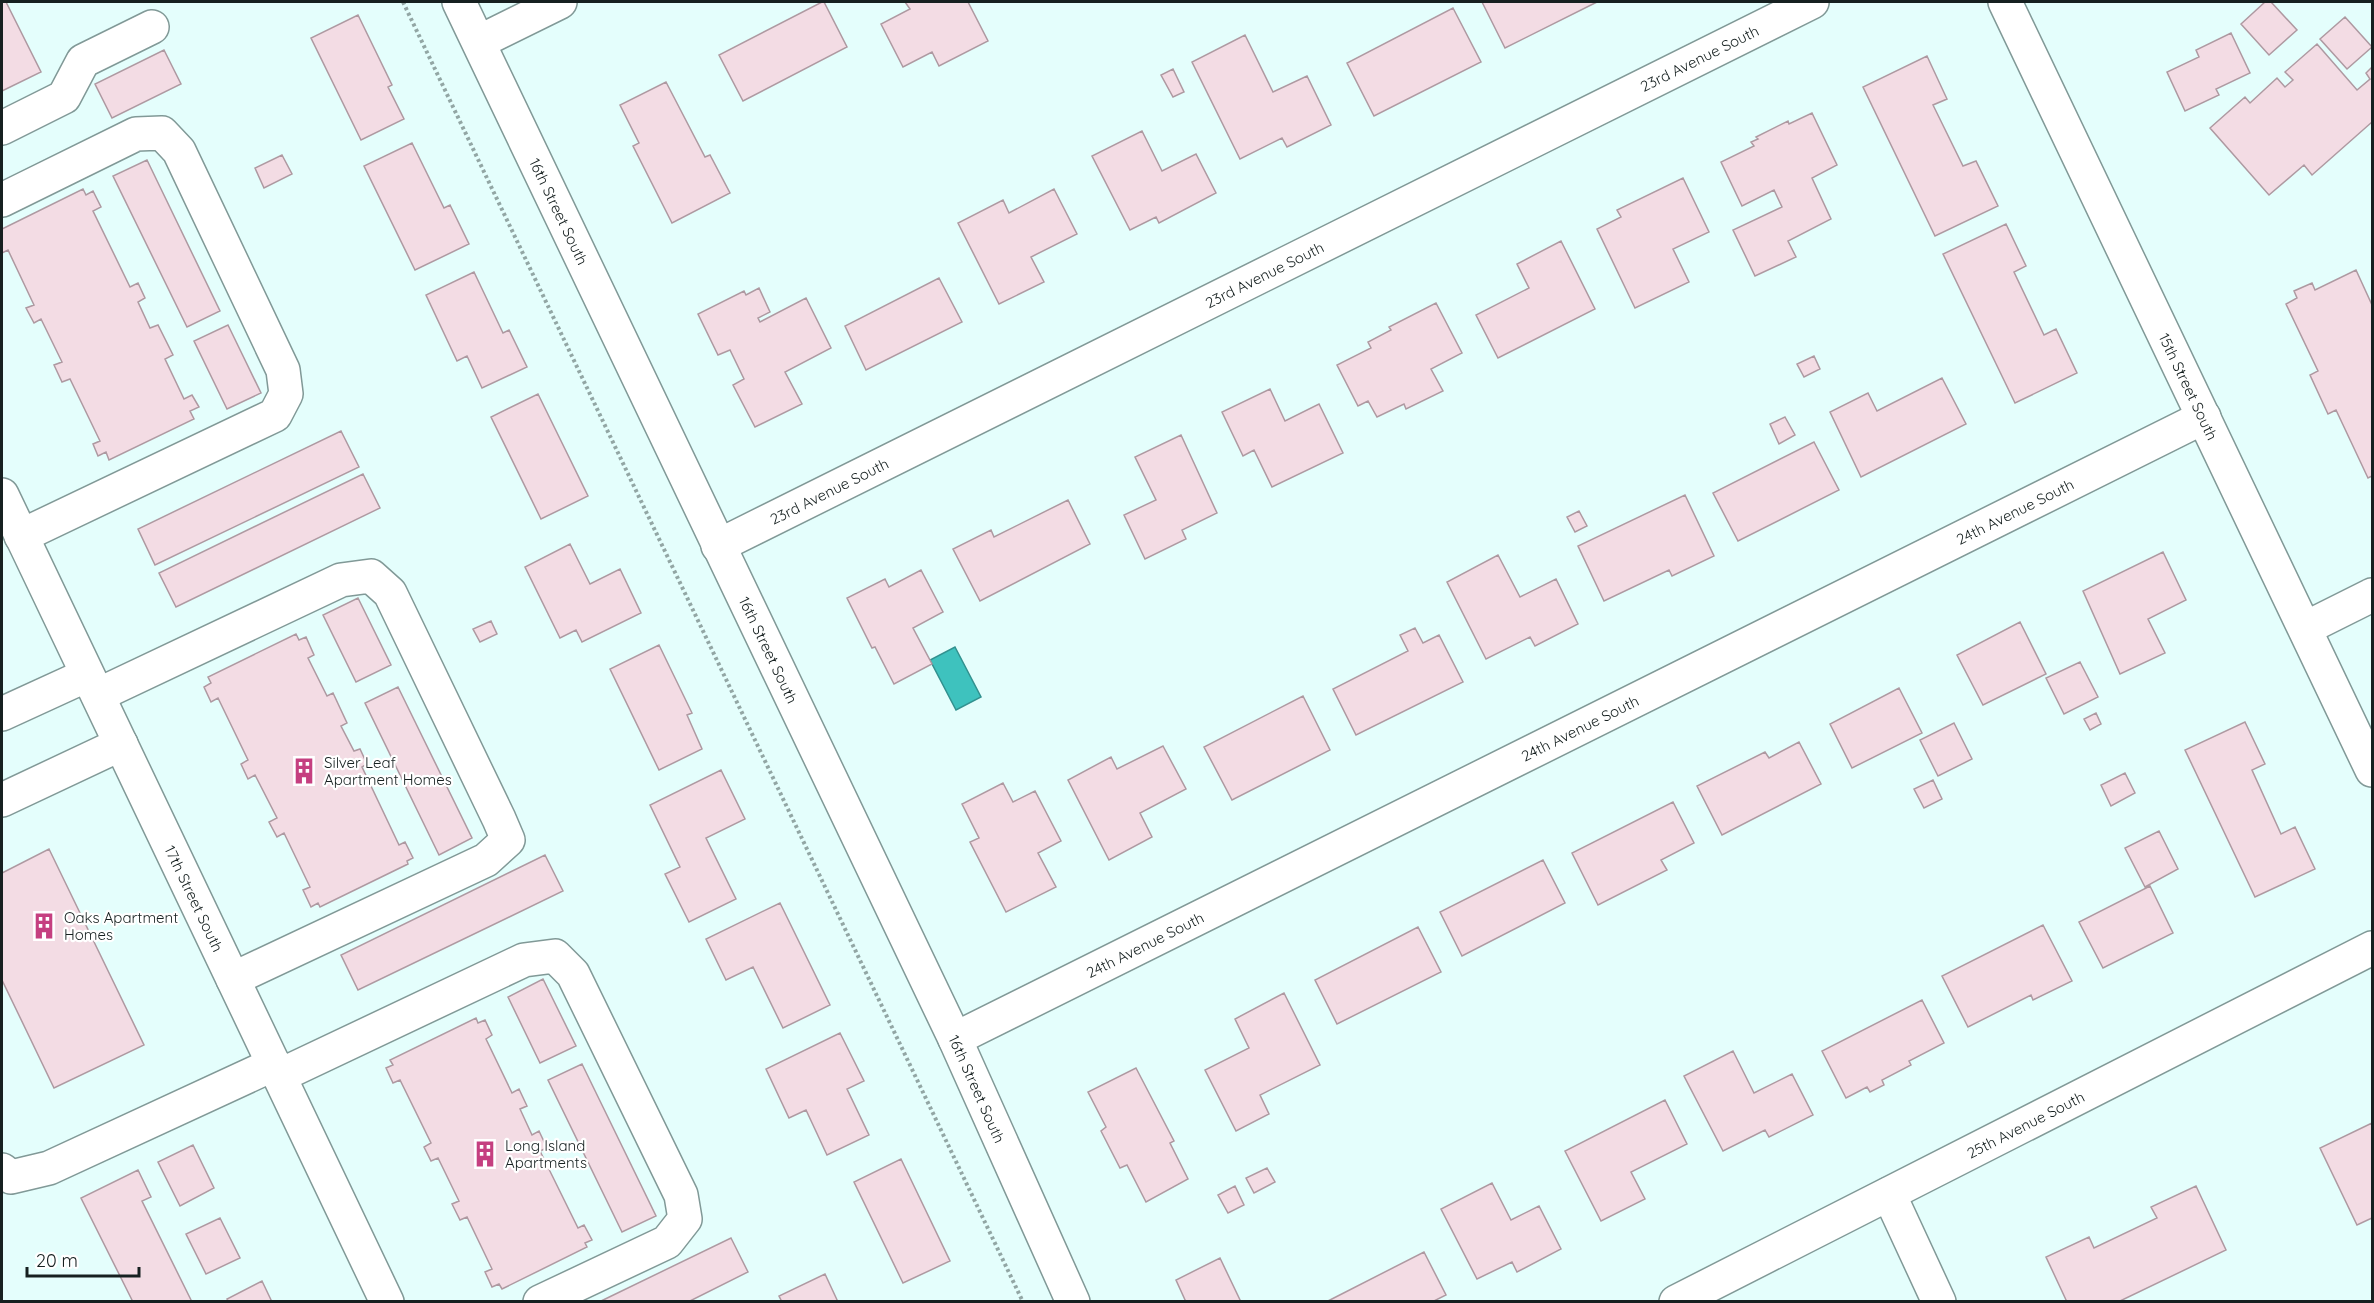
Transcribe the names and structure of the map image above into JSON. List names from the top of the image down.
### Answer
{
  "streets": {
    "street": [
      "23rd Avenue South",
      "16th Street South",
      "15th Street South",
      "24th Avenue South",
      "17th Street South",
      "25th Avenue South"
    ]
  },
  "crossings": [
    ["23rd Avenue South", "16th Street South"],
    ["16th Street South", "24th Avenue South"],
    ["15th Street South", "24th Avenue South"]
  ],
  "places": {
    "building": ["Silver Leaf Apartment Homes", "Oaks Apartment Homes", "Long Island Apartments"]
  },
  "scale_bar": "20 m"
}
